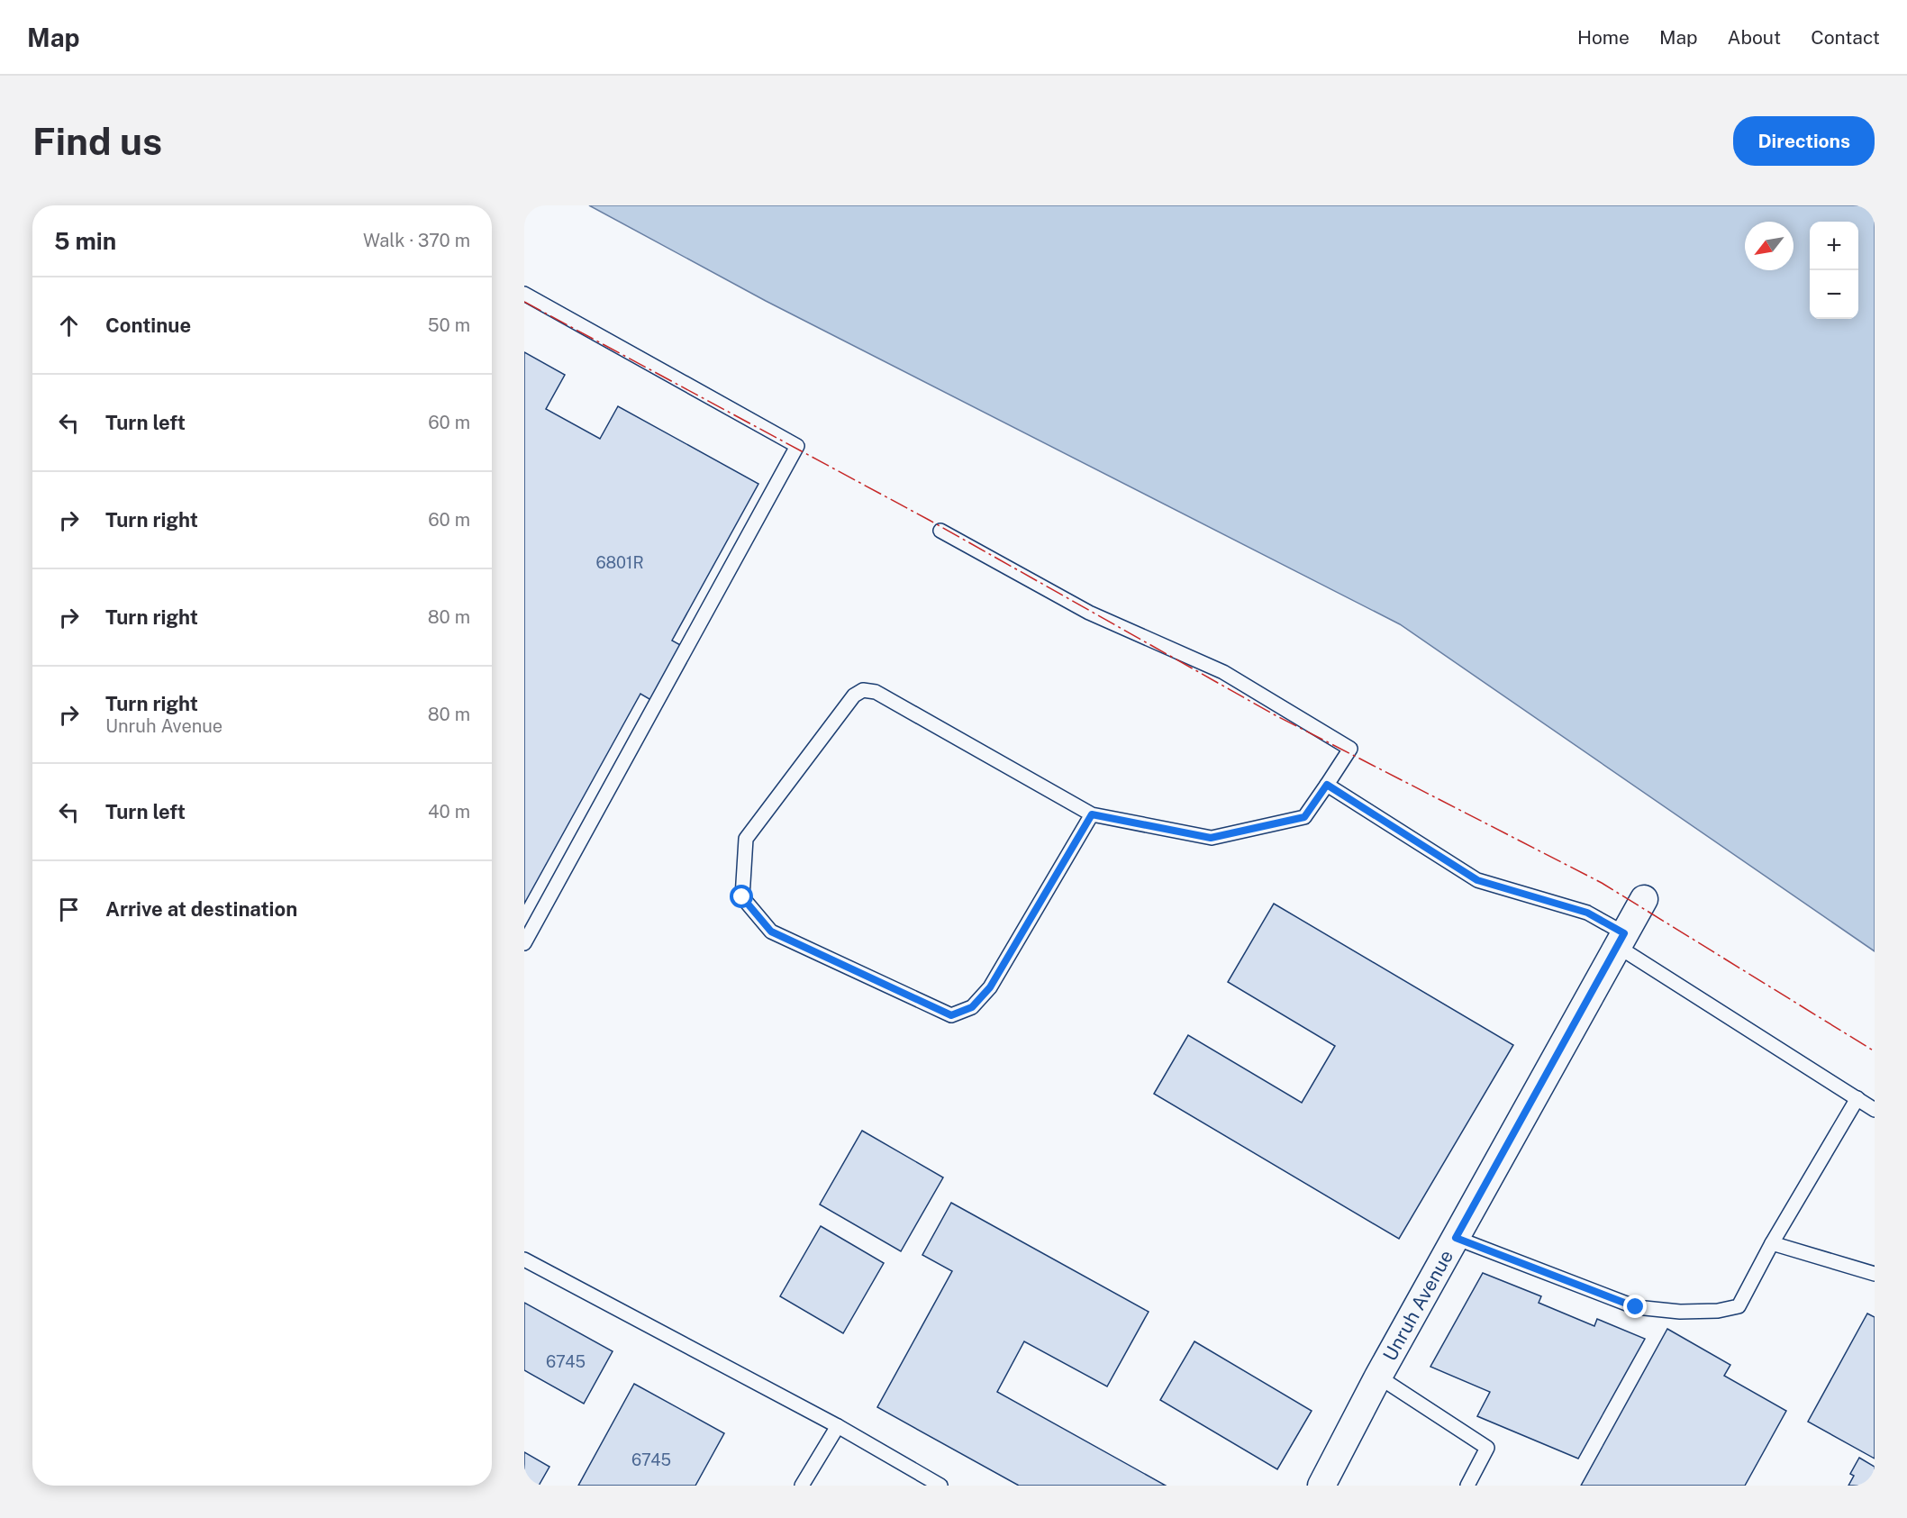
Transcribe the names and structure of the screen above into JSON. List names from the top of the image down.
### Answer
{
  "streets": {
    "street": ["Unruh Avenue"]
  },
  "house_numbers": ["6801R", "6745", "6745"],
  "north": "bottom left",
  "page": {
    "header": "Map",
    "nav": [
      "Home",
      "Map",
      "About",
      "Contact"
    ],
    "buttons": "Directions",
    "title": "Find us",
    "heading": ["5 min", "Walk · 370 m"],
    "map_buttons": ["+", "−"],
    "list": [
      ["Continue", "50 m"],
      ["Turn left", "60 m"],
      ["Turn right", "60 m"],
      ["Turn right", "80 m"],
      ["Turn right", "Unruh Avenue", "80 m"],
      ["Turn left", "40 m"],
      "Arrive at destination"
    ]
  }
}
